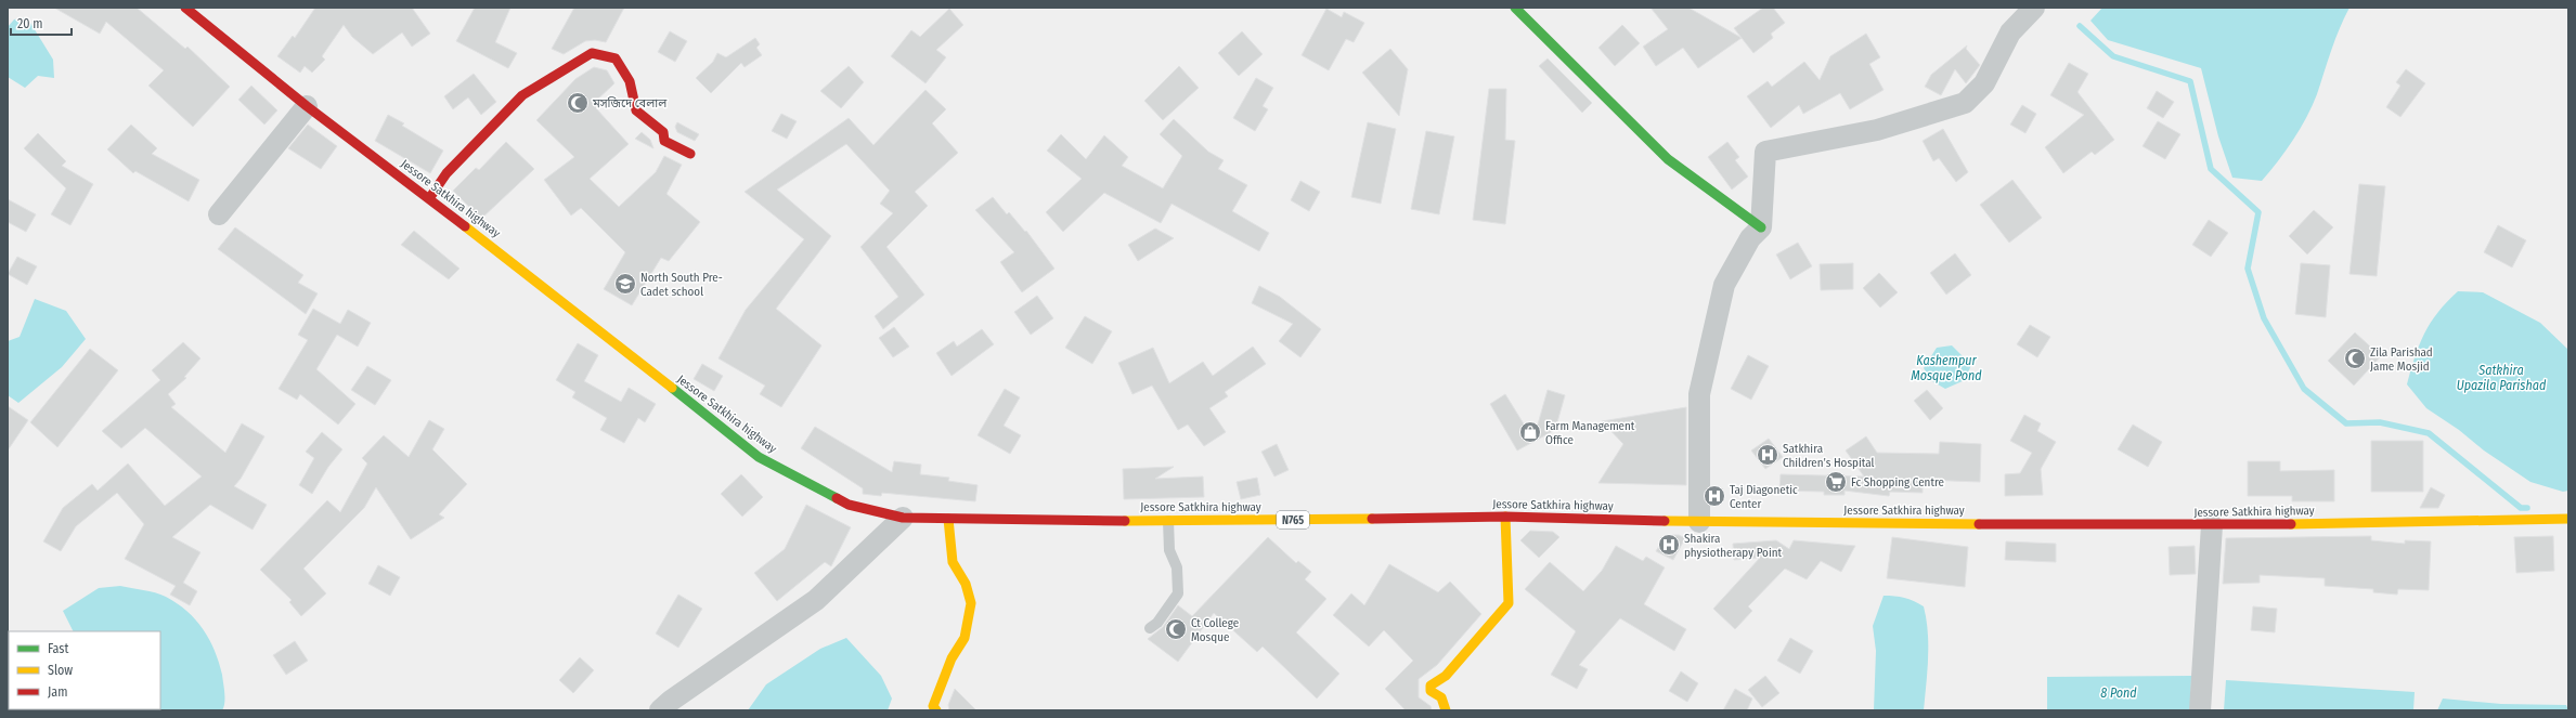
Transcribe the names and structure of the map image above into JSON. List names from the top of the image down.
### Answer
{
  "streets": {
    "main road": ["Jessore Satkhira highway", "N765"]
  },
  "water": ["Kashempur Mosque Pond", "Satkhira Upazila Parishad", "8 Pond"],
  "places": {
    "mosque": ["মসজিদে বেলাল", "Zila Parishad Jame Mosjid", "Ct College Mosque"],
    "school or university": ["North South Pre- Cadet school"],
    "shop": ["Farm Management Office"],
    "hospital": ["Satkhira Children’s Hospital", "Taj Diagonetic Center", "Shakira physiotherapy Point"],
    "supermarket": ["Fc Shopping Centre"]
  },
  "legend": ["Fast", "Slow", "Jam"],
  "scale_bar": "20 m"
}
